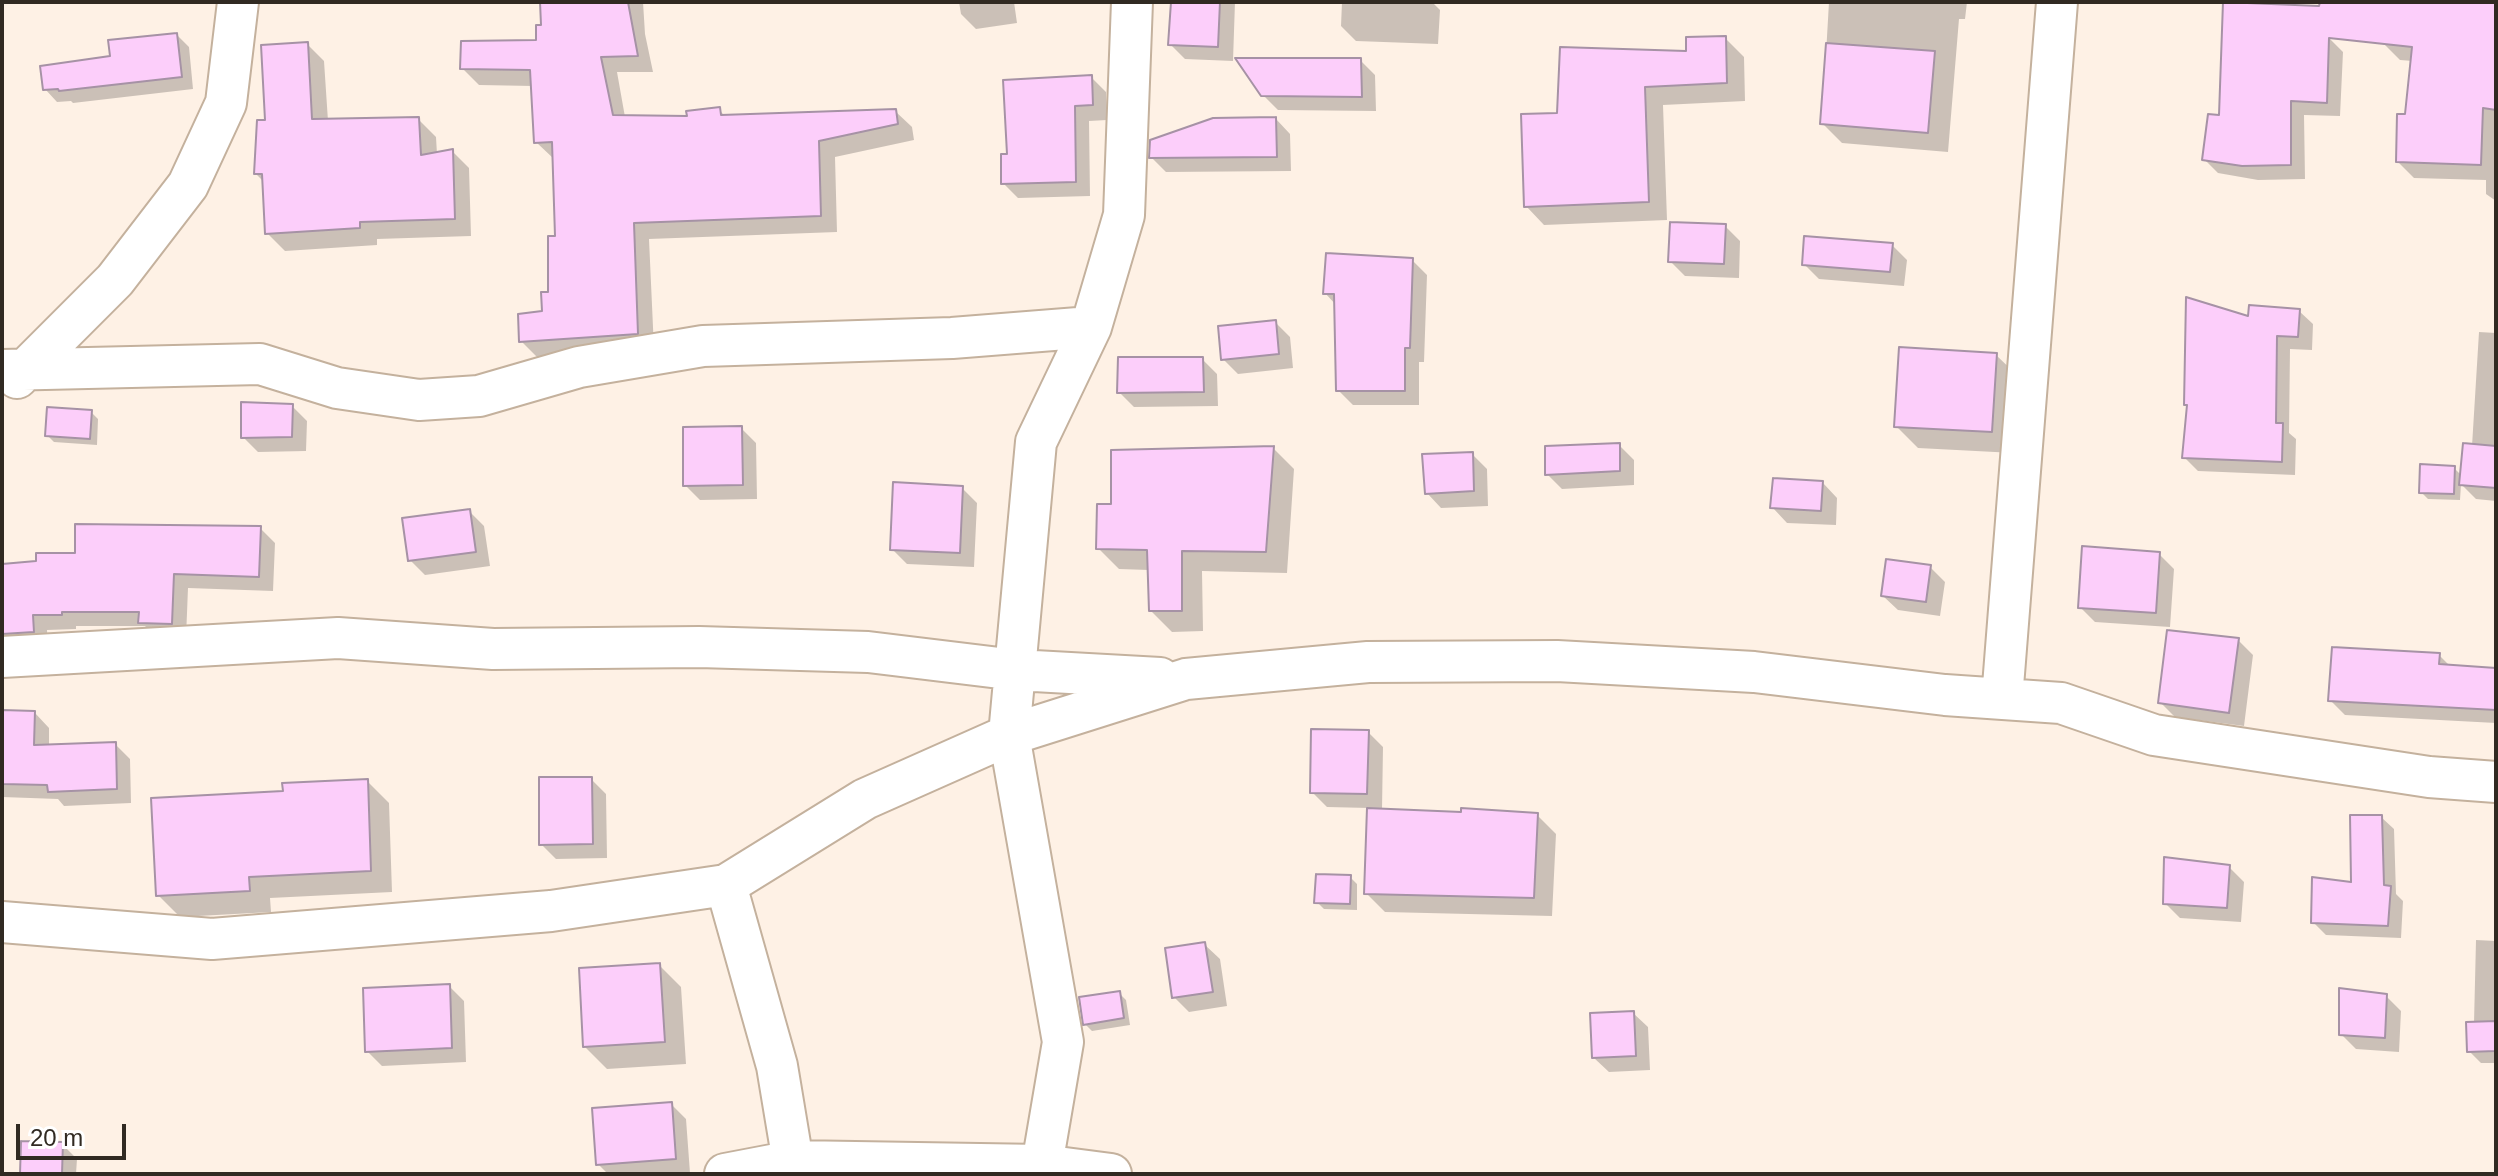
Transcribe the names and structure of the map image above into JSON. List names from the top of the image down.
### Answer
{
  "scale_bar": "20 m"
}
